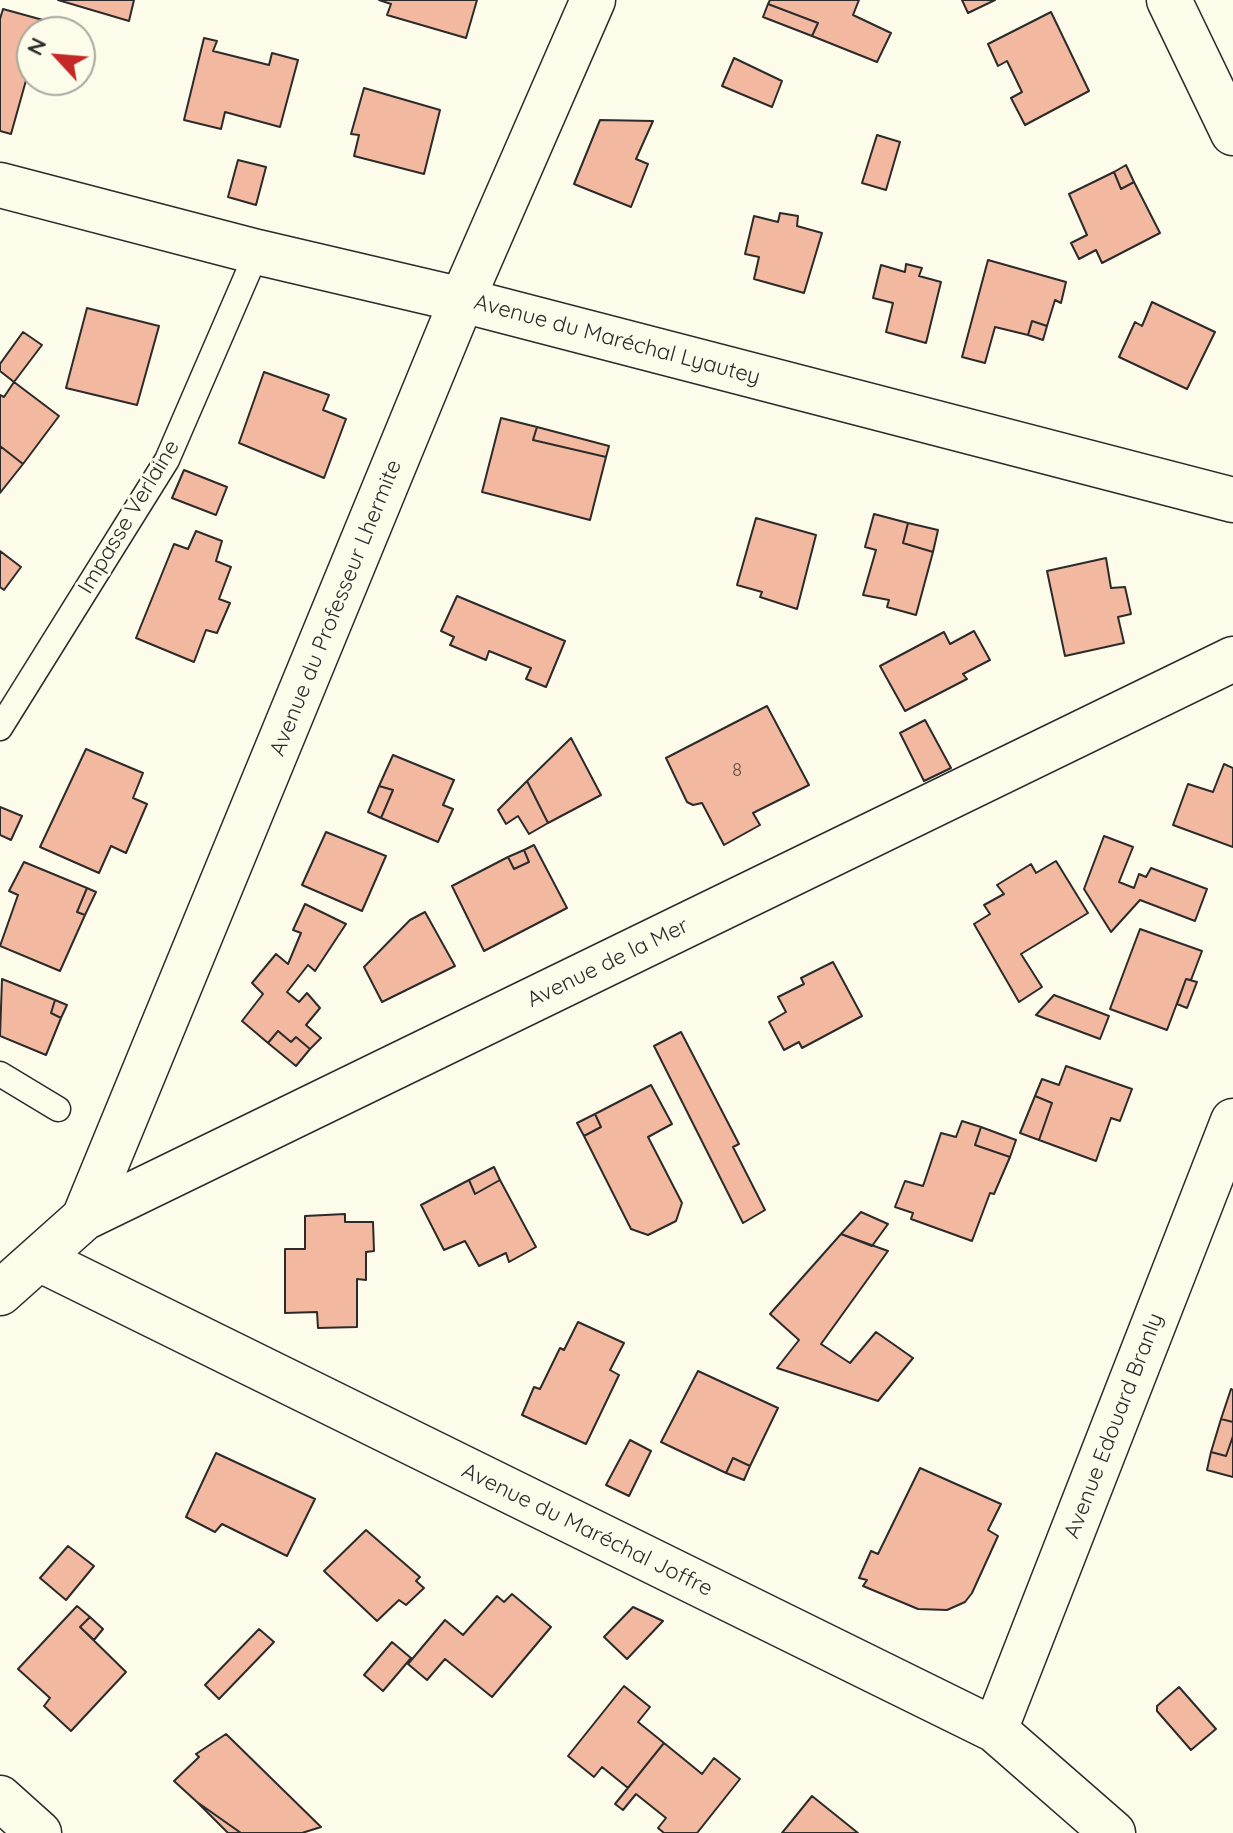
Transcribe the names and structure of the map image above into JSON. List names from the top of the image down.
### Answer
{
  "streets": {
    "street": [
      "Avenue du Maréchal Lyautey",
      "Avenue du Professeur Lhermite",
      "Avenue de la Mer",
      "Avenue Edouard Branly",
      "Avenue du Maréchal Joffre"
    ],
    "lane": ["Impasse Verlaine"]
  },
  "crossings": [
    ["Avenue du Maréchal Lyautey", "Impasse Verlaine"],
    ["Avenue du Maréchal Lyautey", "Avenue du Professeur Lhermite"],
    ["Avenue du Professeur Lhermite", "Avenue de la Mer"],
    ["Avenue de la Mer", "Avenue du Maréchal Joffre"],
    ["Avenue Edouard Branly", "Avenue du Maréchal Joffre"]
  ],
  "house_numbers": ["8"],
  "north": "top left"
}
